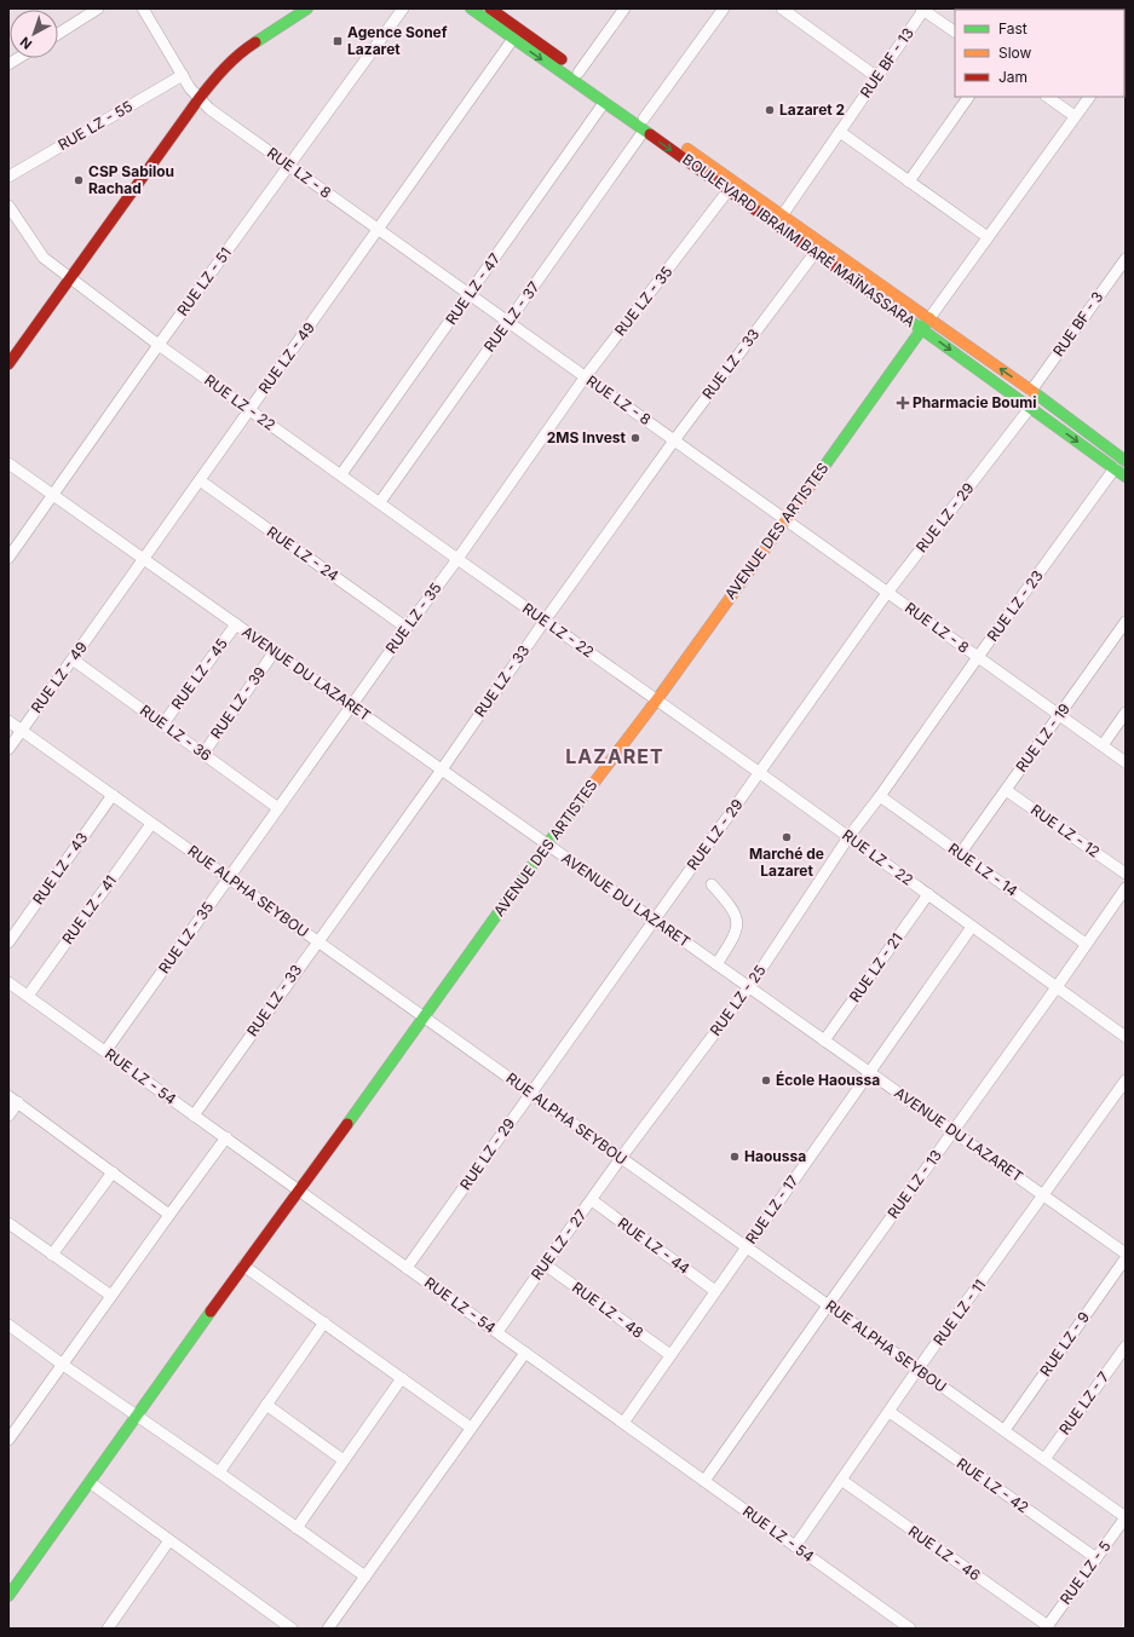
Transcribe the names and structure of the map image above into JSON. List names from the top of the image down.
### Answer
{
  "streets": {
    "street": [
      "RUE BF - 13",
      "RUE LZ - 55",
      "RUE LZ - 8",
      "BOULEVARD IBRAIM BARÉ MAÏNASSARA",
      "RUE LZ - 51",
      "RUE LZ - 47",
      "RUE LZ - 35",
      "RUE LZ - 37",
      "RUE BF - 3",
      "RUE LZ - 49",
      "RUE LZ - 33",
      "RUE LZ - 22",
      "RUE LZ - 29",
      "AVENUE DES ARTISTES",
      "RUE LZ - 24",
      "RUE LZ - 23",
      "RUE LZ - 45",
      "AVENUE DU LAZARET",
      "RUE LZ - 39",
      "RUE LZ - 36",
      "RUE LZ - 19",
      "RUE LZ - 12",
      "RUE LZ - 43",
      "RUE LZ - 14",
      "RUE ALPHA SEYBOU",
      "RUE LZ - 41",
      "RUE LZ - 21",
      "RUE LZ - 25",
      "RUE LZ - 54",
      "RUE LZ - 13",
      "RUE LZ - 17",
      "RUE LZ - 27",
      "RUE LZ - 44",
      "RUE LZ - 48",
      "RUE LZ - 11",
      "RUE LZ - 9",
      "RUE LZ - 7",
      "RUE LZ - 42",
      "RUE LZ - 46",
      "RUE LZ - 5"
    ]
  },
  "crossings": [
    ["RUE BF - 13", "BOULEVARD IBRAIM BARÉ MAÏNASSARA"],
    ["RUE LZ - 55", "RUE LZ - 8"],
    ["RUE LZ - 8", "RUE LZ - 51"],
    ["RUE LZ - 8", "RUE LZ - 47"],
    ["RUE LZ - 8", "RUE LZ - 35"],
    ["RUE LZ - 8", "RUE LZ - 37"],
    ["RUE LZ - 8", "RUE LZ - 49"],
    ["RUE LZ - 8", "RUE LZ - 33"],
    ["RUE LZ - 8", "RUE LZ - 29"],
    ["RUE LZ - 8", "AVENUE DES ARTISTES"],
    ["RUE LZ - 8", "RUE LZ - 23"],
    ["RUE LZ - 8", "RUE LZ - 19"],
    ["BOULEVARD IBRAIM BARÉ MAÏNASSARA", "RUE LZ - 47"],
    ["BOULEVARD IBRAIM BARÉ MAÏNASSARA", "RUE LZ - 35"],
    ["BOULEVARD IBRAIM BARÉ MAÏNASSARA", "RUE LZ - 37"],
    ["BOULEVARD IBRAIM BARÉ MAÏNASSARA", "RUE BF - 3"],
    ["BOULEVARD IBRAIM BARÉ MAÏNASSARA", "RUE LZ - 49"],
    ["BOULEVARD IBRAIM BARÉ MAÏNASSARA", "RUE LZ - 33"],
    ["BOULEVARD IBRAIM BARÉ MAÏNASSARA", "RUE LZ - 29"],
    ["BOULEVARD IBRAIM BARÉ MAÏNASSARA", "AVENUE DES ARTISTES"],
    ["BOULEVARD IBRAIM BARÉ MAÏNASSARA", "RUE LZ - 23"],
    ["RUE LZ - 51", "RUE LZ - 22"],
    ["RUE LZ - 51", "AVENUE DU LAZARET"],
    ["RUE LZ - 47", "RUE LZ - 22"],
    ["RUE LZ - 35", "RUE LZ - 22"],
    ["RUE LZ - 35", "RUE LZ - 24"],
    ["RUE LZ - 35", "AVENUE DU LAZARET"],
    ["RUE LZ - 35", "RUE LZ - 36"],
    ["RUE LZ - 35", "RUE ALPHA SEYBOU"],
    ["RUE LZ - 35", "RUE LZ - 54"],
    ["RUE LZ - 37", "RUE LZ - 22"],
    ["RUE LZ - 49", "RUE LZ - 22"],
    ["RUE LZ - 49", "RUE LZ - 24"],
    ["RUE LZ - 49", "AVENUE DU LAZARET"],
    ["RUE LZ - 49", "RUE LZ - 36"],
    ["RUE LZ - 49", "RUE ALPHA SEYBOU"],
    ["RUE LZ - 33", "RUE LZ - 22"],
    ["RUE LZ - 33", "AVENUE DU LAZARET"],
    ["RUE LZ - 33", "RUE ALPHA SEYBOU"],
    ["RUE LZ - 33", "RUE LZ - 54"],
    ["RUE LZ - 22", "RUE LZ - 29"],
    ["RUE LZ - 22", "AVENUE DES ARTISTES"],
    ["RUE LZ - 22", "RUE LZ - 23"],
    ["RUE LZ - 22", "RUE LZ - 21"],
    ["RUE LZ - 22", "RUE LZ - 25"],
    ["RUE LZ - 22", "RUE LZ - 13"],
    ["RUE LZ - 22", "RUE LZ - 17"],
    ["RUE LZ - 29", "AVENUE DU LAZARET"],
    ["RUE LZ - 29", "RUE ALPHA SEYBOU"],
    ["RUE LZ - 29", "RUE LZ - 54"],
    ["AVENUE DES ARTISTES", "AVENUE DU LAZARET"],
    ["AVENUE DES ARTISTES", "RUE ALPHA SEYBOU"],
    ["AVENUE DES ARTISTES", "RUE LZ - 54"],
    ["RUE LZ - 23", "RUE LZ - 14"],
    ["RUE LZ - 23", "RUE LZ - 25"],
    ["RUE LZ - 45", "AVENUE DU LAZARET"],
    ["RUE LZ - 45", "RUE LZ - 36"],
    ["AVENUE DU LAZARET", "RUE LZ - 39"],
    ["AVENUE DU LAZARET", "RUE LZ - 21"],
    ["AVENUE DU LAZARET", "RUE LZ - 25"],
    ["AVENUE DU LAZARET", "RUE LZ - 13"],
    ["AVENUE DU LAZARET", "RUE LZ - 17"],
    ["AVENUE DU LAZARET", "RUE LZ - 11"],
    ["RUE LZ - 39", "RUE LZ - 36"],
    ["RUE LZ - 19", "RUE LZ - 12"],
    ["RUE LZ - 19", "RUE LZ - 14"],
    ["RUE LZ - 43", "RUE ALPHA SEYBOU"],
    ["RUE LZ - 14", "RUE LZ - 13"],
    ["RUE ALPHA SEYBOU", "RUE LZ - 41"],
    ["RUE ALPHA SEYBOU", "RUE LZ - 25"],
    ["RUE ALPHA SEYBOU", "RUE LZ - 13"],
    ["RUE ALPHA SEYBOU", "RUE LZ - 17"],
    ["RUE ALPHA SEYBOU", "RUE LZ - 27"],
    ["RUE ALPHA SEYBOU", "RUE LZ - 11"],
    ["RUE ALPHA SEYBOU", "RUE LZ - 9"],
    ["RUE ALPHA SEYBOU", "RUE LZ - 7"],
    ["RUE ALPHA SEYBOU", "RUE LZ - 5"],
    ["RUE LZ - 41", "RUE LZ - 54"],
    ["RUE LZ - 25", "RUE LZ - 27"],
    ["RUE LZ - 54", "RUE LZ - 13"],
    ["RUE LZ - 54", "RUE LZ - 17"],
    ["RUE LZ - 54", "RUE LZ - 27"],
    ["RUE LZ - 54", "RUE LZ - 11"],
    ["RUE LZ - 17", "RUE LZ - 44"],
    ["RUE LZ - 17", "RUE LZ - 48"],
    ["RUE LZ - 27", "RUE LZ - 44"],
    ["RUE LZ - 27", "RUE LZ - 48"],
    ["RUE LZ - 11", "RUE LZ - 42"],
    ["RUE LZ - 11", "RUE LZ - 46"],
    ["RUE LZ - 42", "RUE LZ - 5"],
    ["RUE LZ - 46", "RUE LZ - 5"]
  ],
  "districts": ["LAZARET"],
  "places": {
    "transit": ["Agence Sonef Lazaret"],
    "other": [
      "Lazaret 2",
      "CSP Sabilou Rachad",
      "2MS Invest",
      "Marché de Lazaret",
      "École Haoussa",
      "Haoussa"
    ],
    "health": ["Pharmacie Boumi"]
  },
  "legend": ["Fast", "Slow", "Jam"],
  "north": "bottom left"
}
